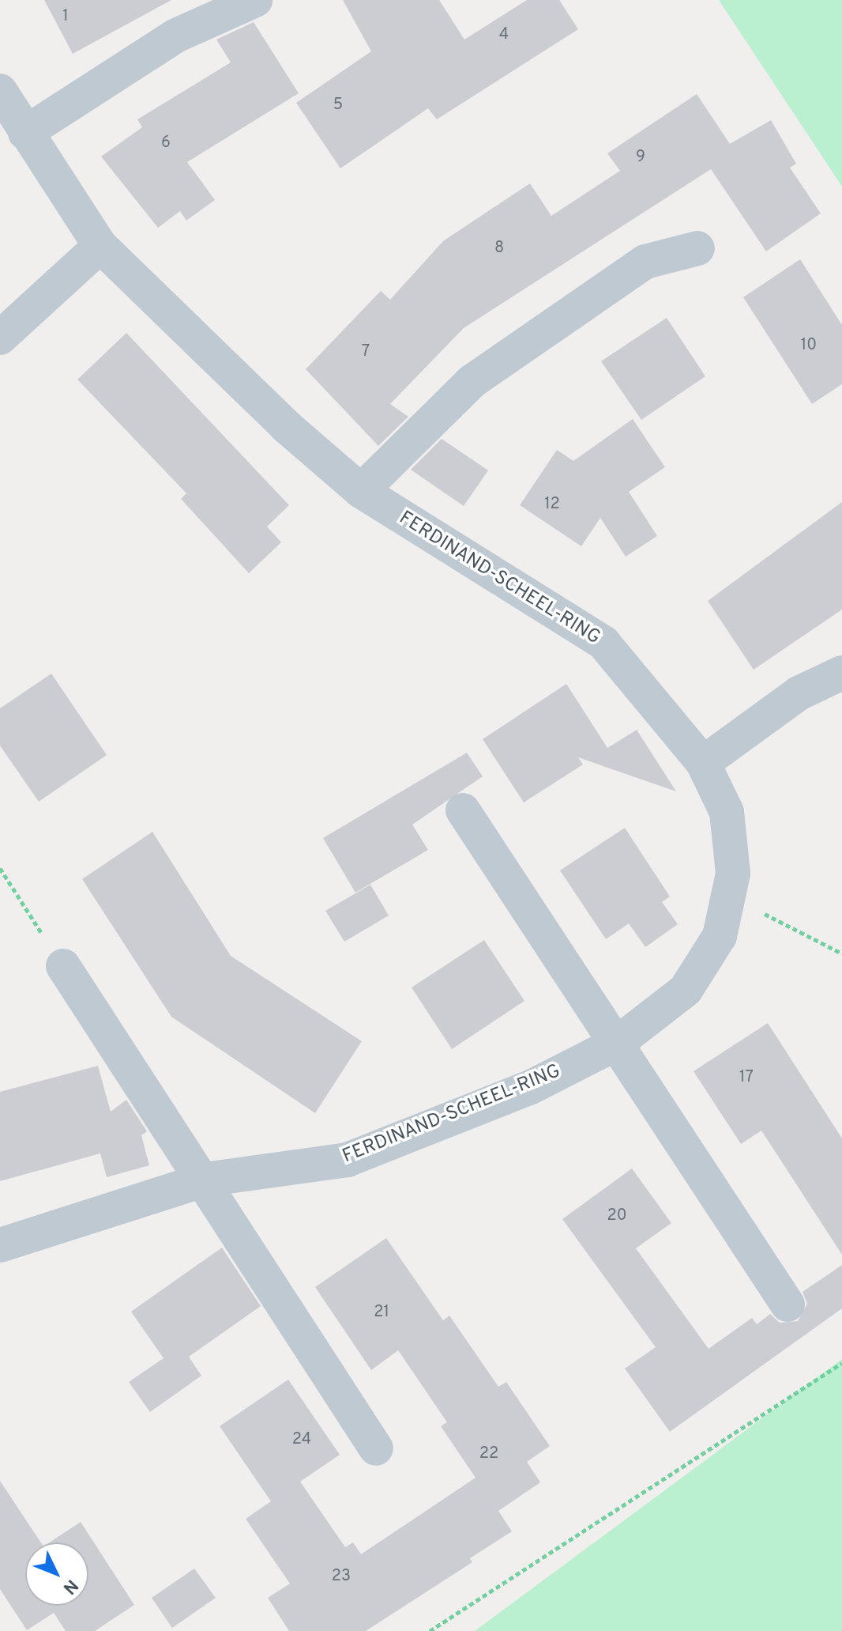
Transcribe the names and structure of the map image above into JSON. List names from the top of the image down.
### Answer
{
  "streets": {
    "street": ["FERDINAND-SCHEEL-RING"]
  },
  "house_numbers": [
    "1",
    "4",
    "5",
    "6",
    "9",
    "8",
    "10",
    "7",
    "12",
    "17",
    "20",
    "21",
    "24",
    "22",
    "23"
  ],
  "north": "bottom right"
}
